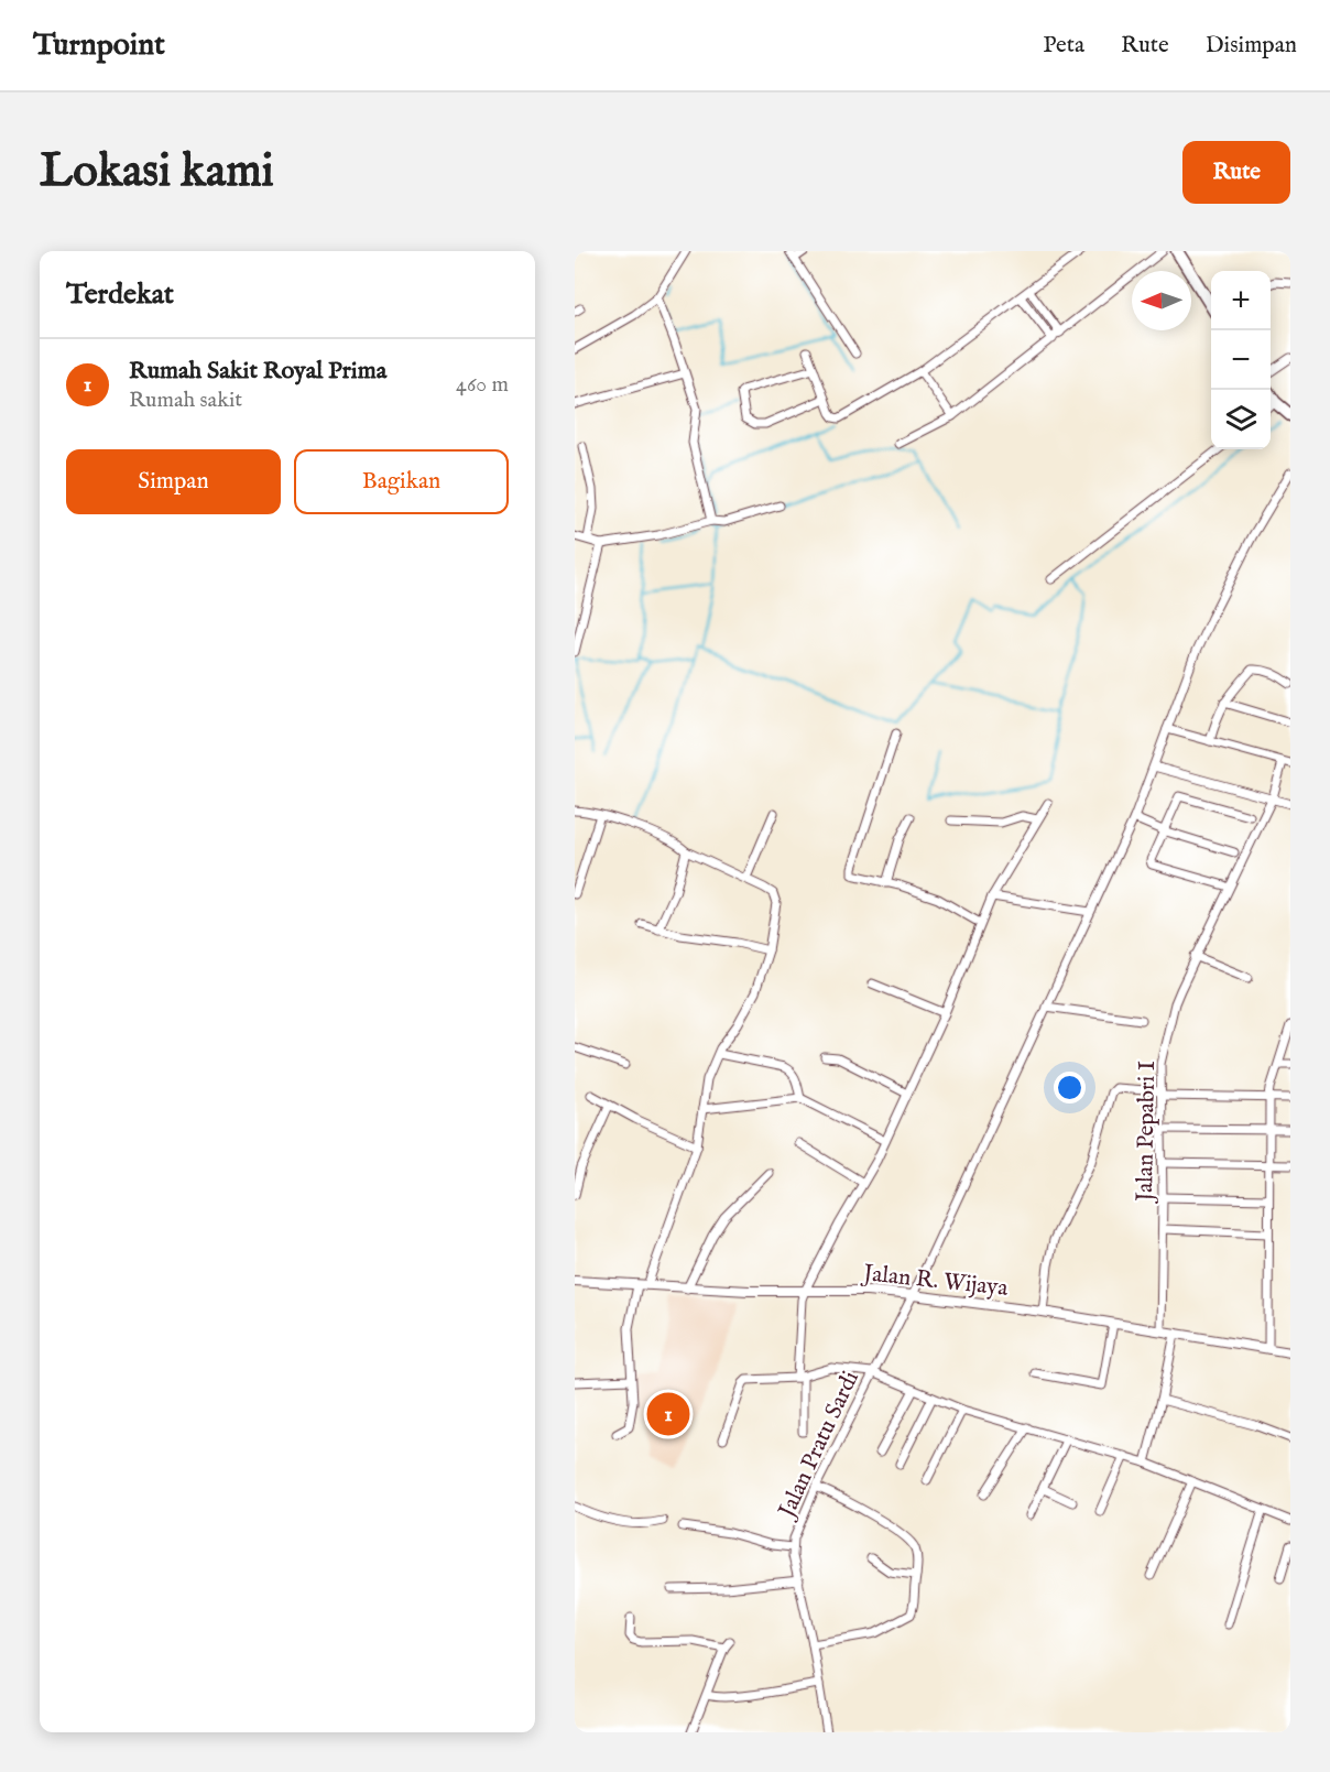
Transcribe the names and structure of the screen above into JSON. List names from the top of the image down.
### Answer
{
  "streets": {
    "street": ["Jalan Pepabri I", "Jalan R. Wijaya", "Jalan Pratu Sardi"]
  },
  "crossings": [
    ["Jalan Pepabri I", "Jalan R. Wijaya"],
    ["Jalan R. Wijaya", "Jalan Pratu Sardi"]
  ],
  "north": "left",
  "page": {
    "header": "Turnpoint",
    "nav": ["Peta", "Rute", "Disimpan"],
    "buttons": [
      "Rute",
      ["Simpan", "Bagikan"]
    ],
    "title": "Lokasi kami",
    "heading": "Terdekat",
    "map_buttons": ["+", "−"],
    "list": [
      {
        "mark": "1",
        "name": "Rumah Sakit Royal Prima",
        "note": "Rumah sakit",
        "value": "460 m"
      }
    ],
    "pins": "1"
  }
}
